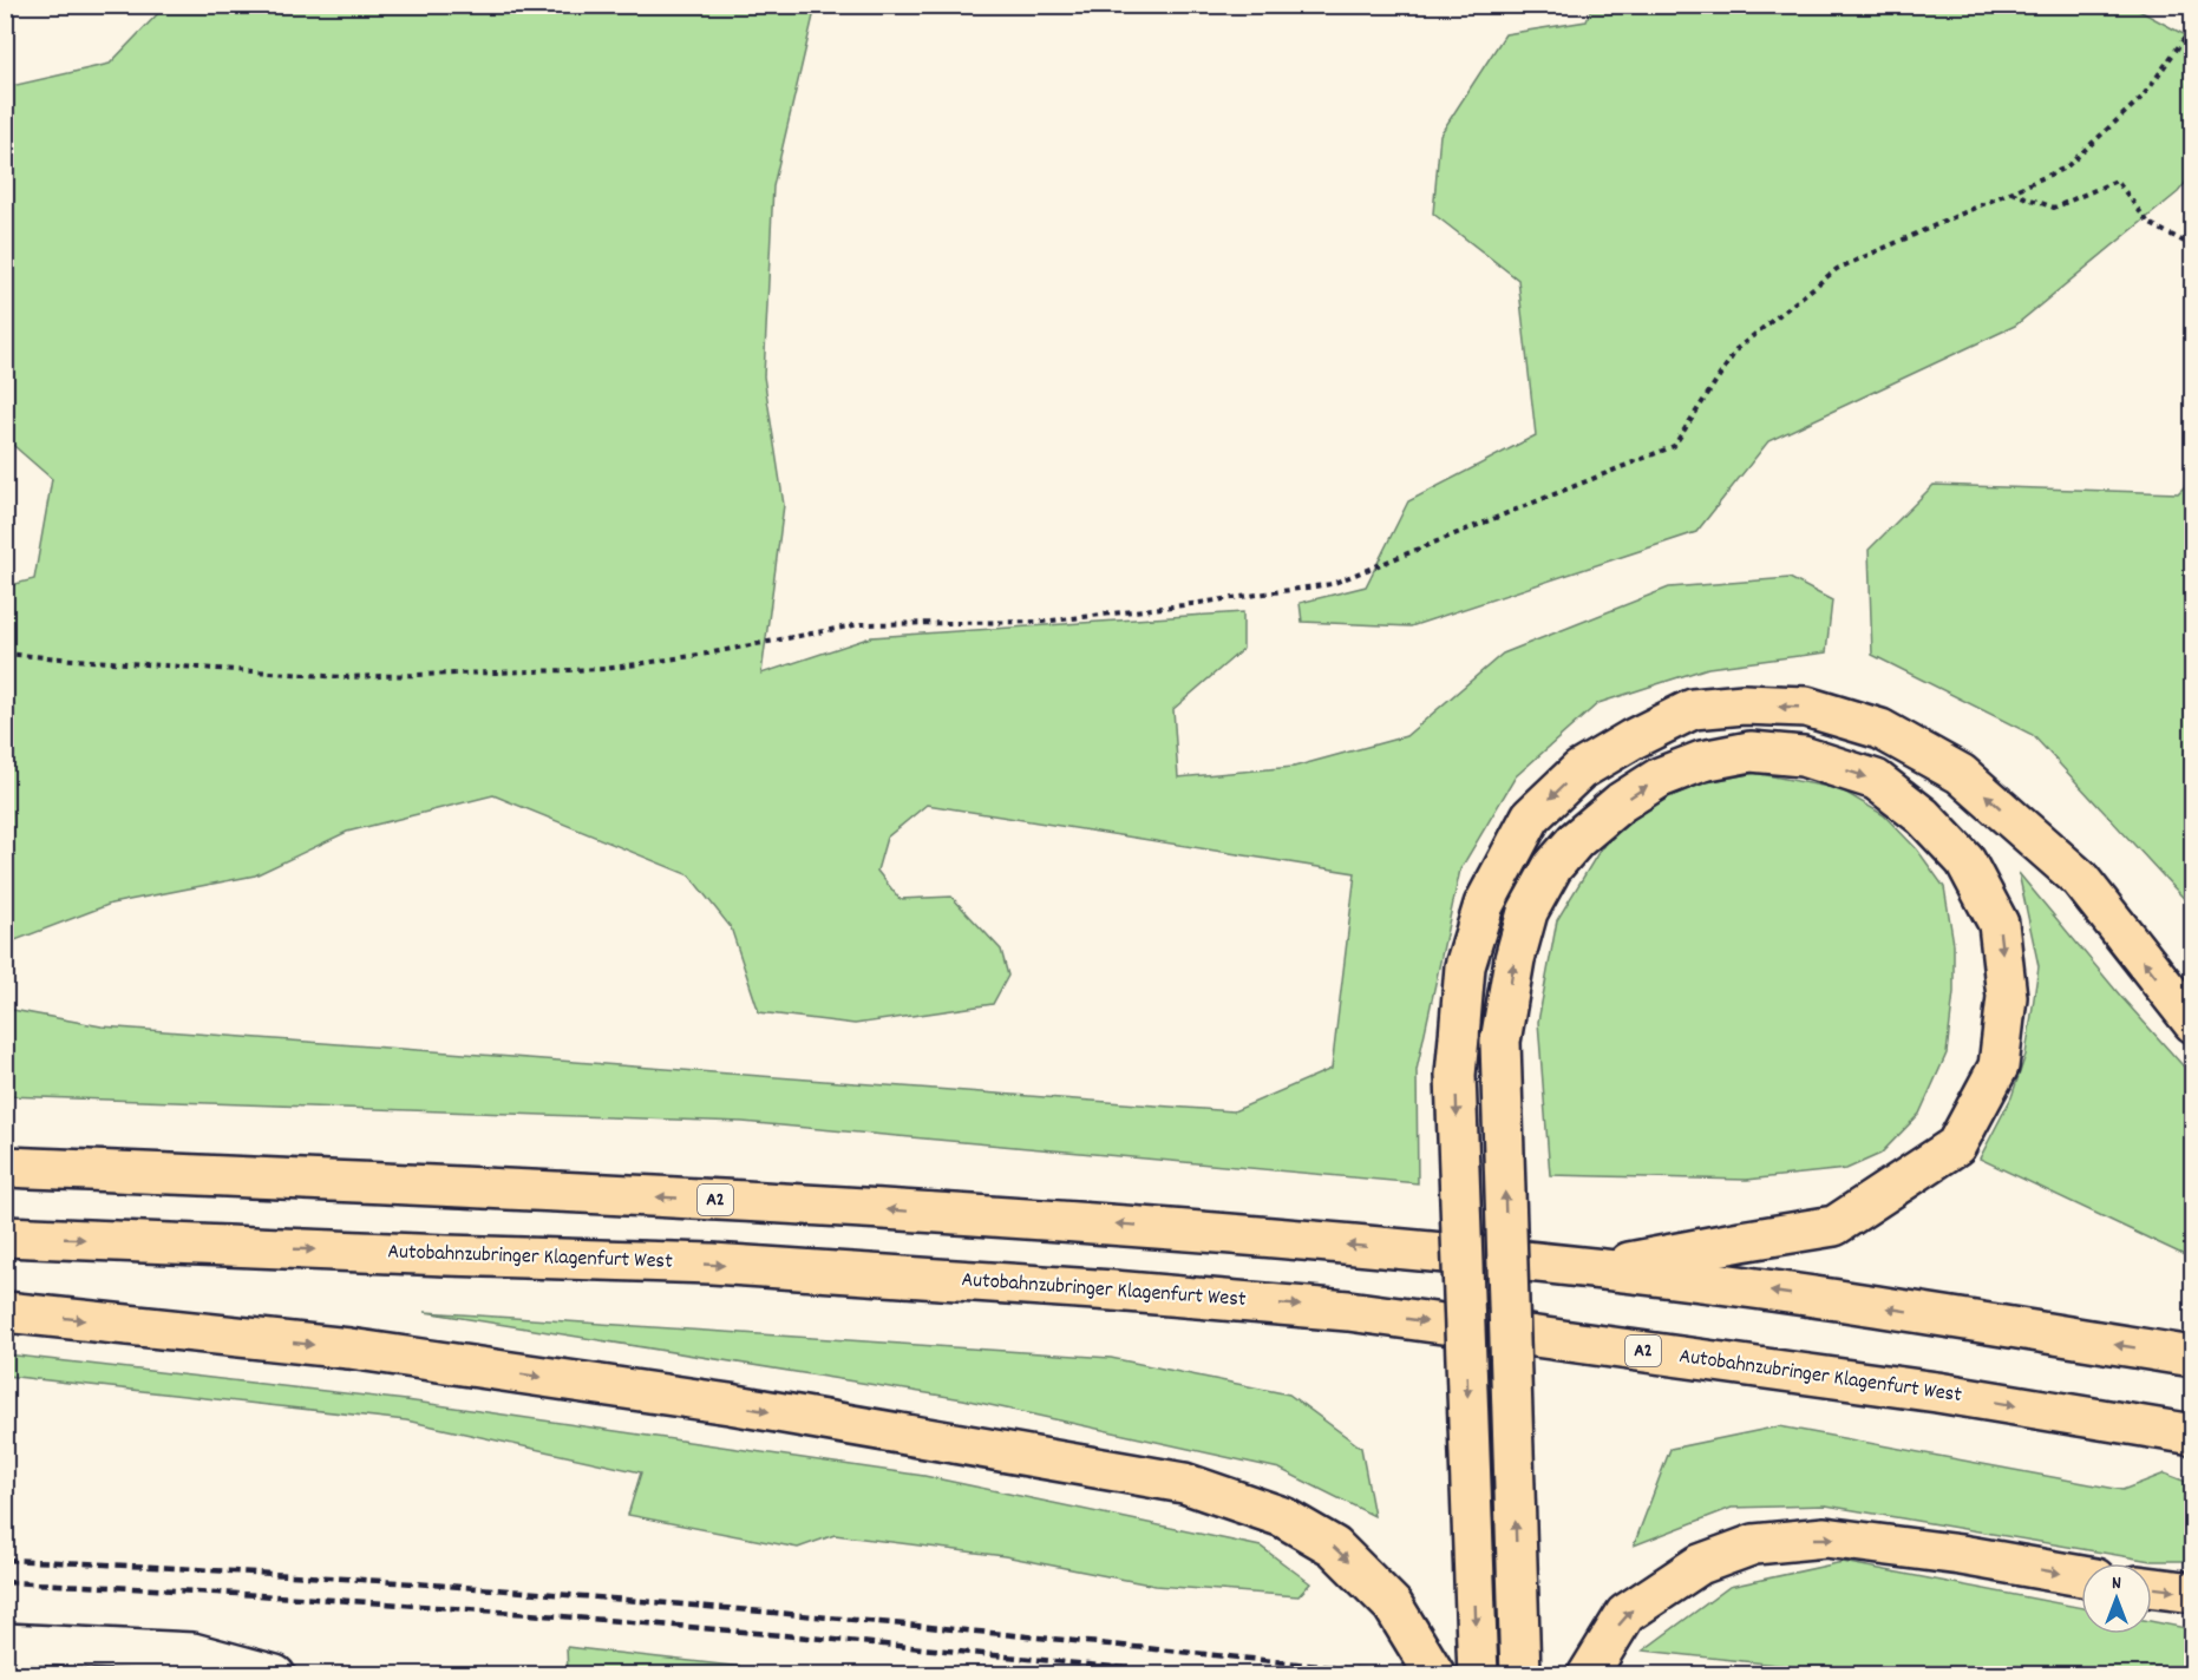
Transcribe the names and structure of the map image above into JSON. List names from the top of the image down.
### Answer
{
  "streets": {
    "main road": ["A2", "Autobahnzubringer Klagenfurt West"]
  },
  "north": "top"
}
